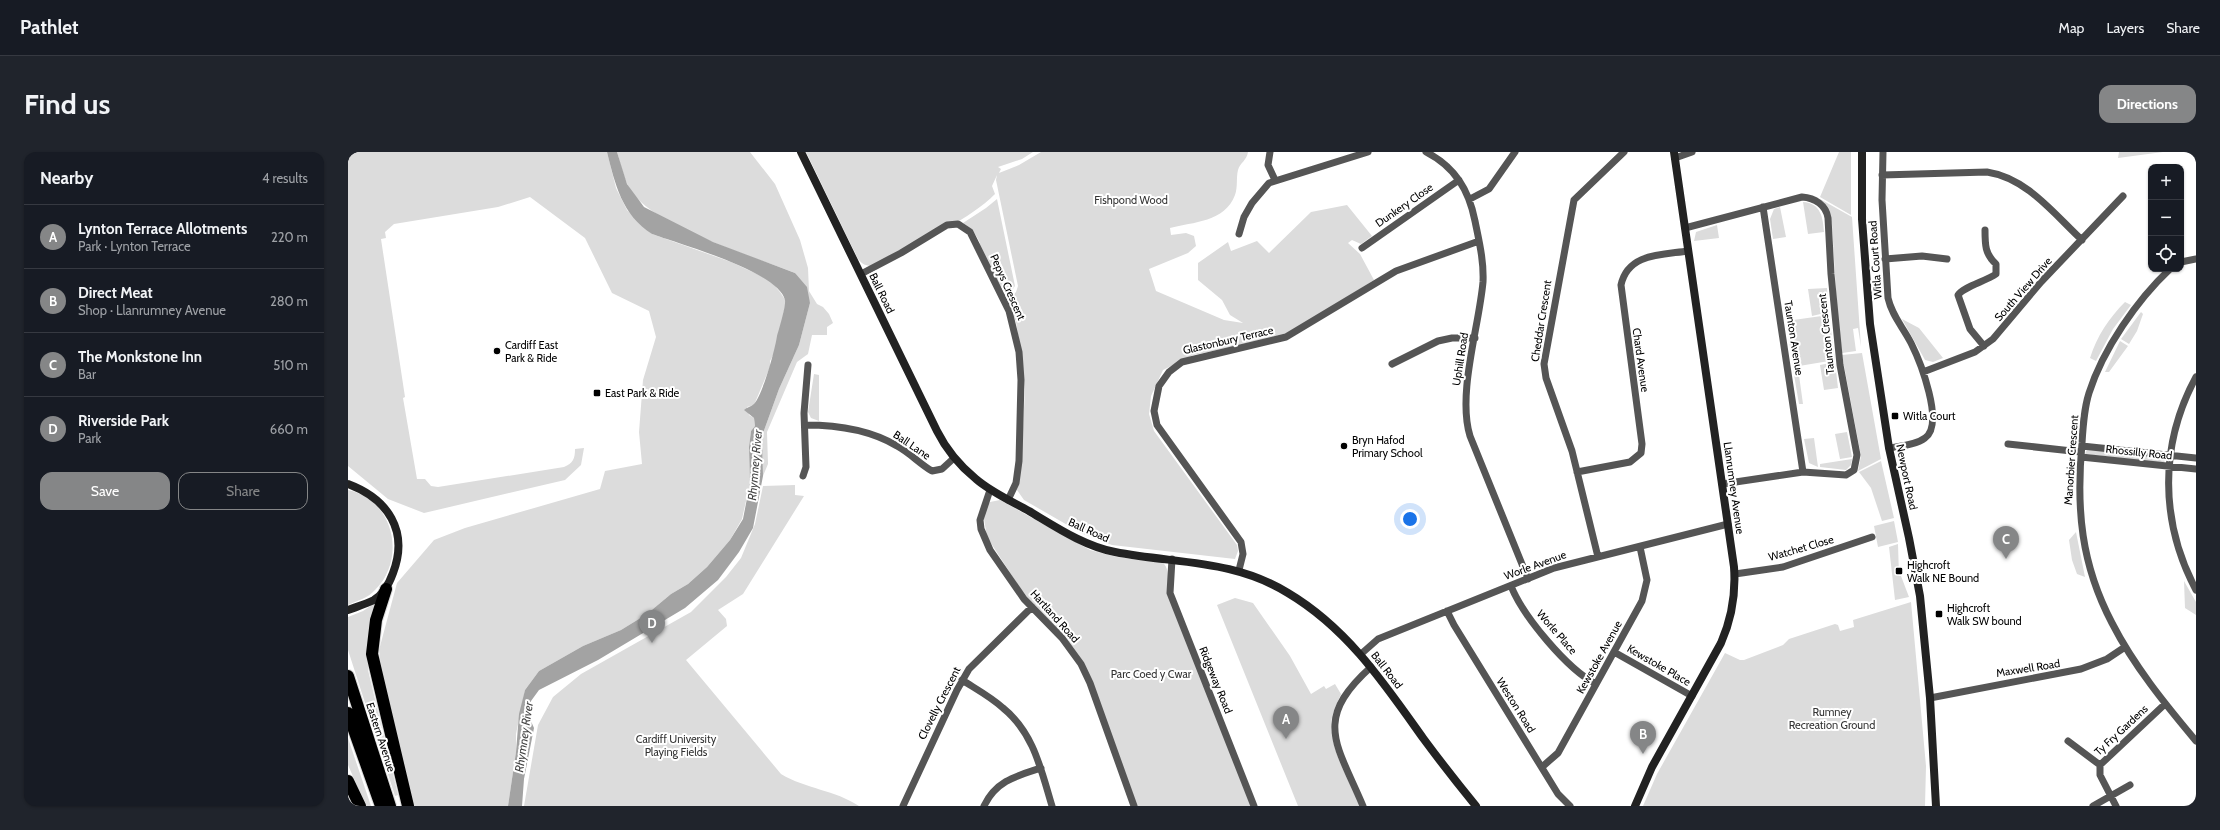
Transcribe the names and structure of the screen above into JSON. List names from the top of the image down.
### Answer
{
  "streets": {
    "highway": ["Eastern Avenue"],
    "street": [
      "Dunkery Close",
      "Witla Court Road",
      "Pepys Crescent",
      "South View Drive",
      "Ball Road",
      "Cheddar Crescent",
      "Taunton Crescent",
      "Taunton Avenue",
      "Glastonbury Terrace",
      "Uphill Road",
      "Chard Avenue",
      "Ball Lane",
      "Rhossilly Road",
      "Manorbier Crescent",
      "Newport Road",
      "Llanrumney Avenue",
      "Watchet Close",
      "Worle Avenue",
      "Hartland Road",
      "Worle Place",
      "Kewstoke Avenue",
      "Kewstoke Place",
      "Maxwell Road",
      "Ridgeway Road",
      "Clovelly Crescent",
      "Weston Road",
      "Ty Fry Gardens"
    ]
  },
  "crossings": [
    ["Dunkery Close", "Uphill Road"],
    ["Witla Court Road", "South View Drive"],
    ["Witla Court Road", "Newport Road"],
    ["Pepys Crescent", "Ball Road"],
    ["Ball Road", "Glastonbury Terrace"],
    ["Ball Road", "Ball Lane"],
    ["Ball Road", "Worle Avenue"],
    ["Ball Road", "Hartland Road"],
    ["Ball Road", "Ridgeway Road"],
    ["Cheddar Crescent", "Chard Avenue"],
    ["Cheddar Crescent", "Worle Avenue"],
    ["Taunton Crescent", "Taunton Avenue"],
    ["Taunton Crescent", "Llanrumney Avenue"],
    ["Glastonbury Terrace", "Uphill Road"],
    ["Uphill Road", "Worle Avenue"],
    ["Chard Avenue", "Llanrumney Avenue"],
    ["Rhossilly Road", "Manorbier Crescent"],
    ["Manorbier Crescent", "Maxwell Road"],
    ["Manorbier Crescent", "Ty Fry Gardens"],
    ["Newport Road", "Maxwell Road"],
    ["Llanrumney Avenue", "Watchet Close"],
    ["Llanrumney Avenue", "Worle Avenue"],
    ["Llanrumney Avenue", "Kewstoke Place"],
    ["Worle Avenue", "Worle Place"],
    ["Worle Avenue", "Kewstoke Avenue"],
    ["Worle Avenue", "Weston Road"],
    ["Hartland Road", "Clovelly Crescent"],
    ["Worle Place", "Kewstoke Avenue"],
    ["Kewstoke Avenue", "Kewstoke Place"],
    ["Kewstoke Avenue", "Weston Road"]
  ],
  "water": ["Rhymney River"],
  "parks": [
    "Fishpond Wood",
    "Parc Coed y Cwar",
    "Rumney Recreation Ground",
    "Cardiff University Playing Fields"
  ],
  "places": {
    "other": ["Cardiff East Park & Ride", "Bryn Hafod Primary School"],
    "transit": [
      "East Park & Ride",
      "Witla Court",
      "Highcroft Walk NE Bound",
      "Highcroft Walk SW bound"
    ]
  },
  "page": {
    "header": "Pathlet",
    "nav": ["Map", "Layers", "Share"],
    "buttons": [
      "Directions",
      ["Save", "Share"]
    ],
    "title": "Find us",
    "heading": ["Nearby", "4 results"],
    "map_buttons": ["+", "−"],
    "list": [
      {
        "mark": "A",
        "name": "Lynton Terrace Allotments",
        "note": "Park · Lynton Terrace",
        "value": "220 m"
      },
      {
        "mark": "B",
        "name": "Direct Meat",
        "note": "Shop · Llanrumney Avenue",
        "value": "280 m"
      },
      {
        "mark": "C",
        "name": "The Monkstone Inn",
        "note": "Bar",
        "value": "510 m"
      },
      {
        "mark": "D",
        "name": "Riverside Park",
        "note": "Park",
        "value": "660 m"
      }
    ],
    "pins": [
      "C",
      "D",
      "A",
      "B"
    ]
  }
}
